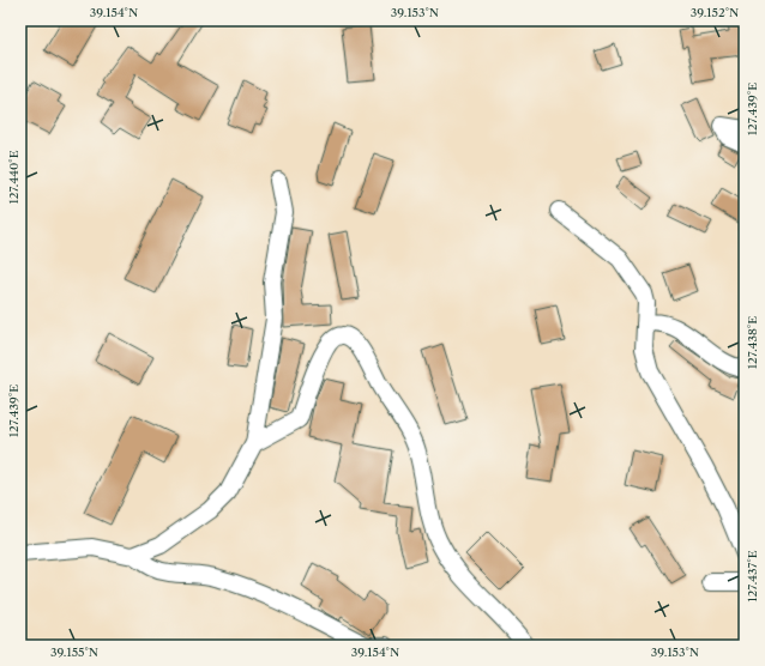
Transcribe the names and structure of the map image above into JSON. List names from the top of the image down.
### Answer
{
  "coordinates": [
    "39.154°N",
    "39.153°N",
    "39.152°N",
    "127.439°E",
    "127.440°E",
    "127.438°E",
    "127.437°E",
    "39.155°N"
  ]
}
